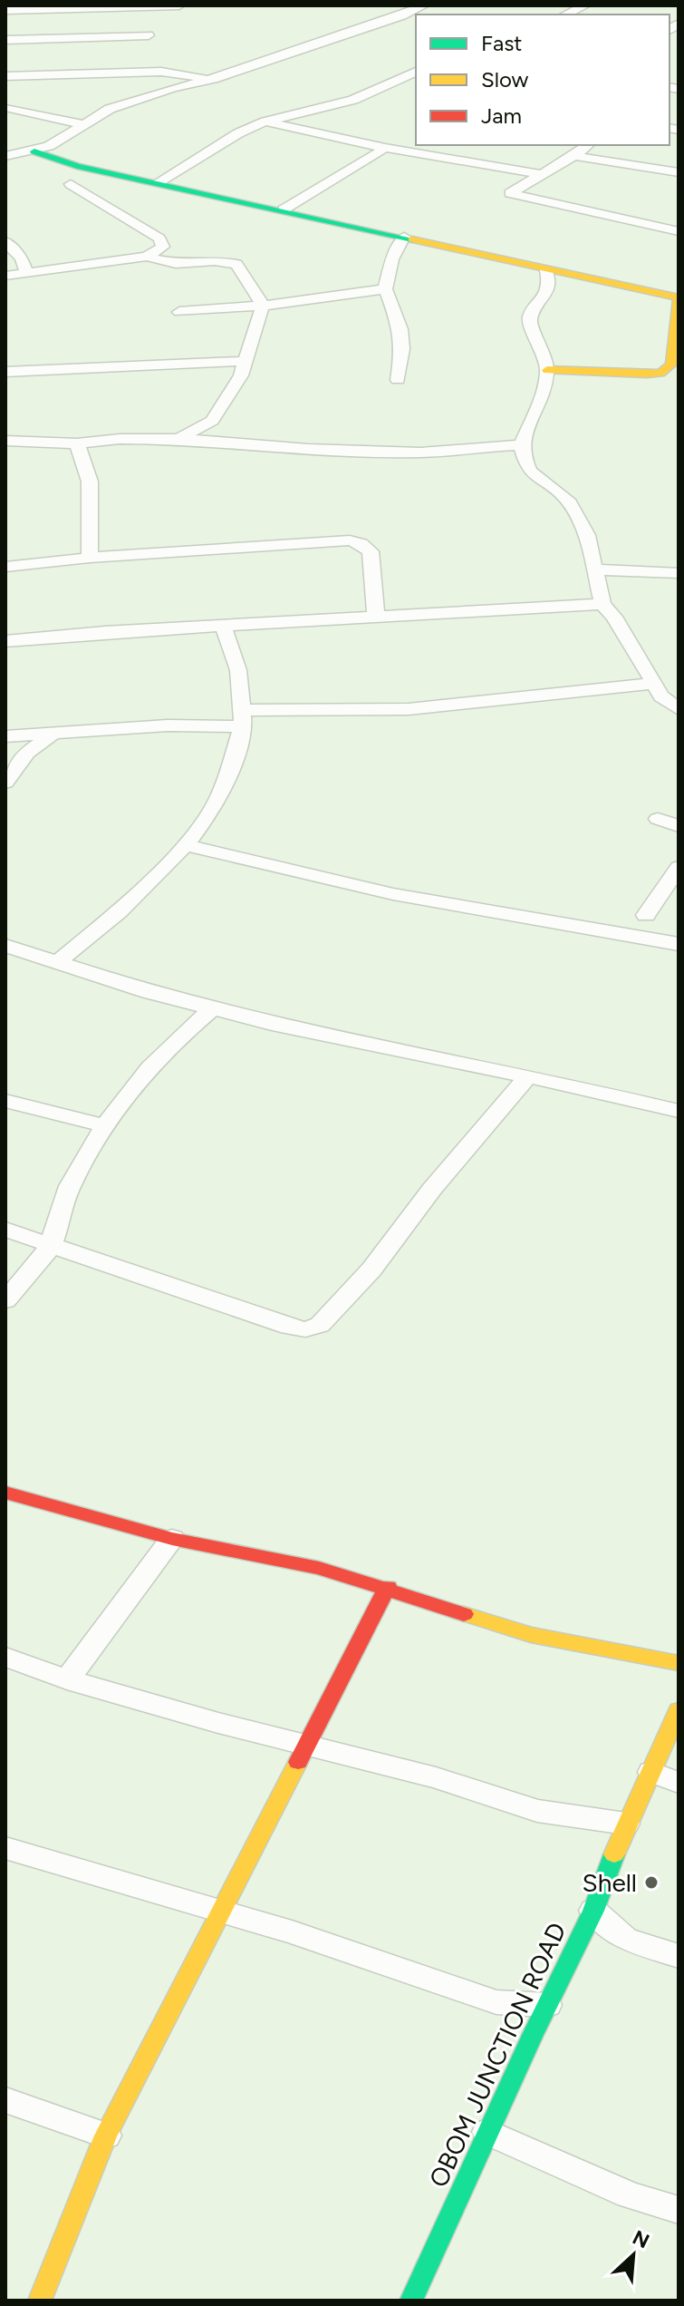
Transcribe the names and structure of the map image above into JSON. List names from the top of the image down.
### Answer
{
  "streets": {
    "street": ["OBOM JUNCTION ROAD"]
  },
  "places": ["Shell"],
  "legend": ["Fast", "Slow", "Jam"],
  "north": "top right"
}
